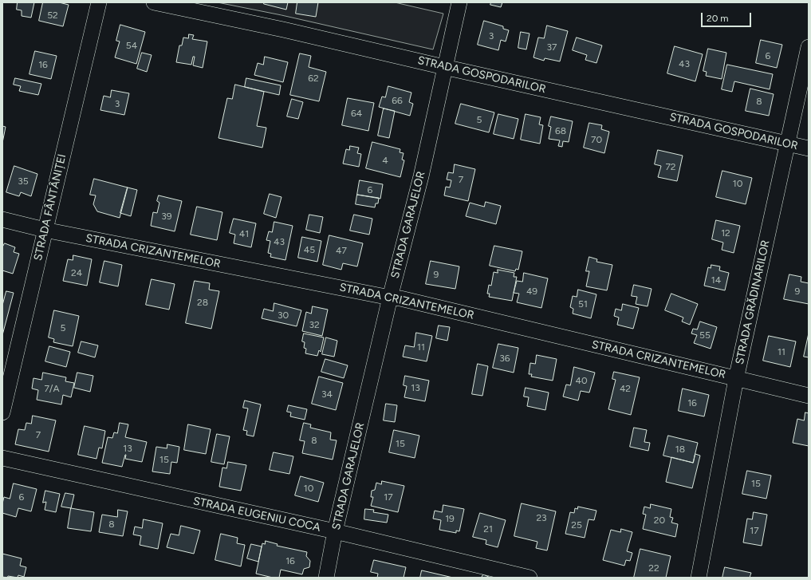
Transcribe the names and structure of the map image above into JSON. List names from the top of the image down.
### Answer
{
  "streets": {
    "street": [
      "STRADA GOSPODARILOR",
      "STRADA FÂNTÂNIȚEI",
      "STRADA GARAJELOR",
      "STRADA CRIZANTEMELOR",
      "STRADA GRĂDINARILOR",
      "STRADA EUGENIU COCA"
    ]
  },
  "crossings": [
    ["STRADA GOSPODARILOR", "STRADA GARAJELOR"],
    ["STRADA GOSPODARILOR", "STRADA GRĂDINARILOR"],
    ["STRADA FÂNTÂNIȚEI", "STRADA CRIZANTEMELOR"],
    ["STRADA GARAJELOR", "STRADA CRIZANTEMELOR"],
    ["STRADA GARAJELOR", "STRADA EUGENIU COCA"],
    ["STRADA CRIZANTEMELOR", "STRADA GRĂDINARILOR"]
  ],
  "house_numbers": [
    "52",
    "3",
    "54",
    "37",
    "6",
    "43",
    "16",
    "62",
    "66",
    "8",
    "3",
    "64",
    "5",
    "68",
    "70",
    "4",
    "72",
    "7",
    "35",
    "10",
    "6",
    "39",
    "12",
    "41",
    "43",
    "45",
    "47",
    "24",
    "9",
    "14",
    "49",
    "9",
    "28",
    "51",
    "30",
    "32",
    "5",
    "55",
    "11",
    "11",
    "36",
    "40",
    "13",
    "7/A",
    "42",
    "34",
    "16",
    "7",
    "8",
    "15",
    "13",
    "18",
    "15",
    "15",
    "10",
    "6",
    "17",
    "23",
    "19",
    "20",
    "8",
    "25",
    "21",
    "17",
    "16",
    "22"
  ],
  "scale_bar": "20 m"
}
